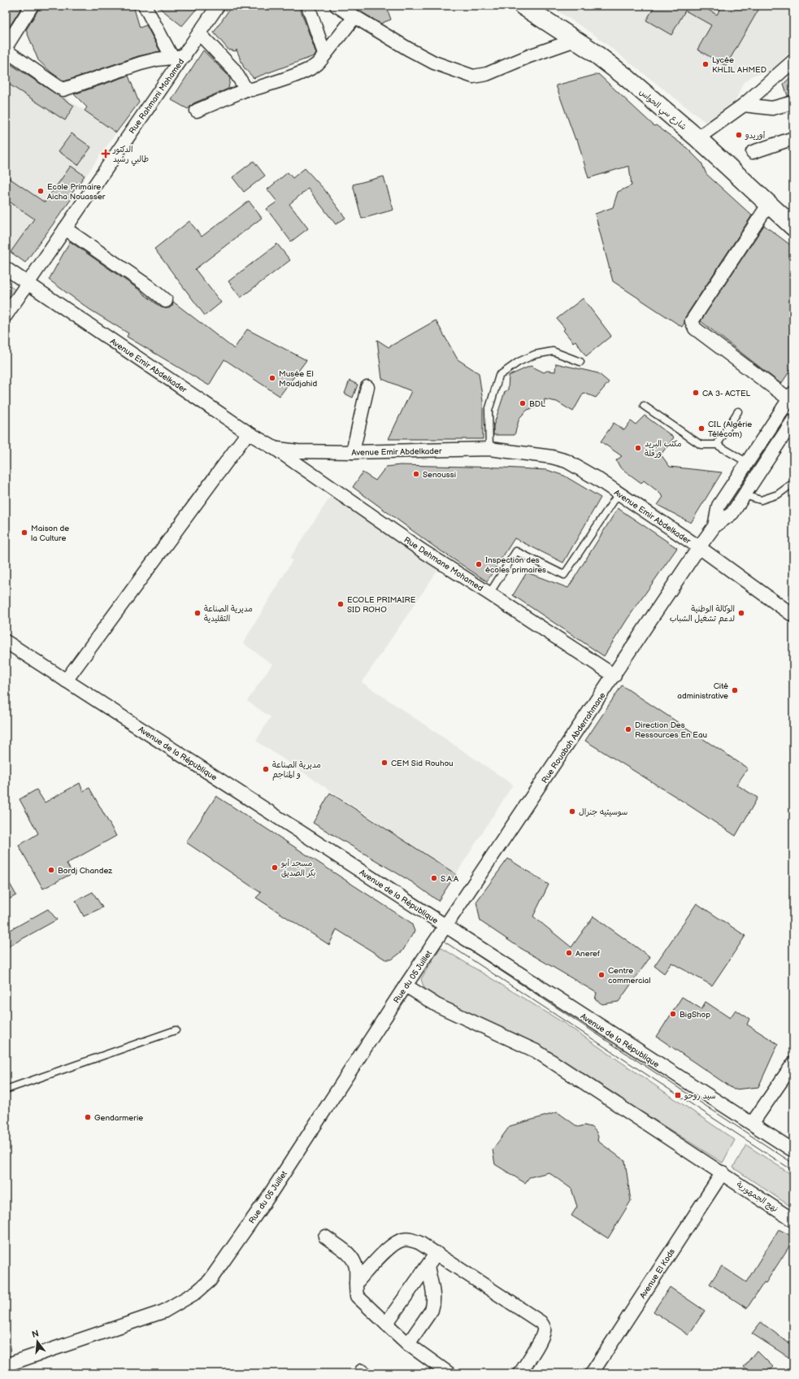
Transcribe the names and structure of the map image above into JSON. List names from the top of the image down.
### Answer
{
  "streets": {
    "street": [
      "Rue Rahmani Mohamed",
      "شارع سي الحواس",
      "Avenue Emir Abdelkader",
      "Rue Dehmane Mohamed",
      "Rue Rouabah Abderrahmane",
      "Avenue de la République",
      "Rue du 05 Juillet",
      "نهج الجمهورية",
      "Avenue El Kods"
    ]
  },
  "crossings": [
    ["Rue Rahmani Mohamed", "Avenue Emir Abdelkader"],
    ["Avenue Emir Abdelkader", "Rue Dehmane Mohamed"],
    ["Avenue Emir Abdelkader", "Rue Rouabah Abderrahmane"],
    ["Rue Dehmane Mohamed", "Rue Rouabah Abderrahmane"],
    ["Rue Rouabah Abderrahmane", "Avenue de la République"],
    ["Rue Rouabah Abderrahmane", "Rue du 05 Juillet"],
    ["Avenue de la République", "Rue du 05 Juillet"],
    ["Rue du 05 Juillet", "نهج الجمهورية"],
    ["نهج الجمهورية", "Avenue El Kods"]
  ],
  "places": {
    "other": [
      "Lycée KHLIL AHMED",
      "أوريدو",
      "Ecole Primaire Aicha Nouasser",
      "Musée El Moudjahid",
      "CA 3- ACTEL",
      "BDL",
      "CIL (Algérie Télécom)",
      "مكتب البريد ورقلة",
      "Senoussi",
      "Maison de la Culture",
      "Inspection des écoles primaires",
      "ECOLE PRIMAIRE SID ROHO",
      "مديرية الصناعة التقليدية",
      "الوكالة الوطنية لدعم تشغيل الشباب",
      "Cité administrative",
      "Direction Des Ressources En Eau",
      "CEM Sid Rouhou",
      "مديرية الصناعة و المناجم",
      "سوسيتيه جنرال",
      "مسجد أبو بكر الصديق",
      "Bordj Chandez",
      "S.A.A",
      "Aneref",
      "Centre commercial",
      "BigShop",
      "Gendarmerie"
    ],
    "health": ["الدكتور طالبي رشيد"],
    "transit": ["سيد روحو"]
  },
  "north": "top"
}
